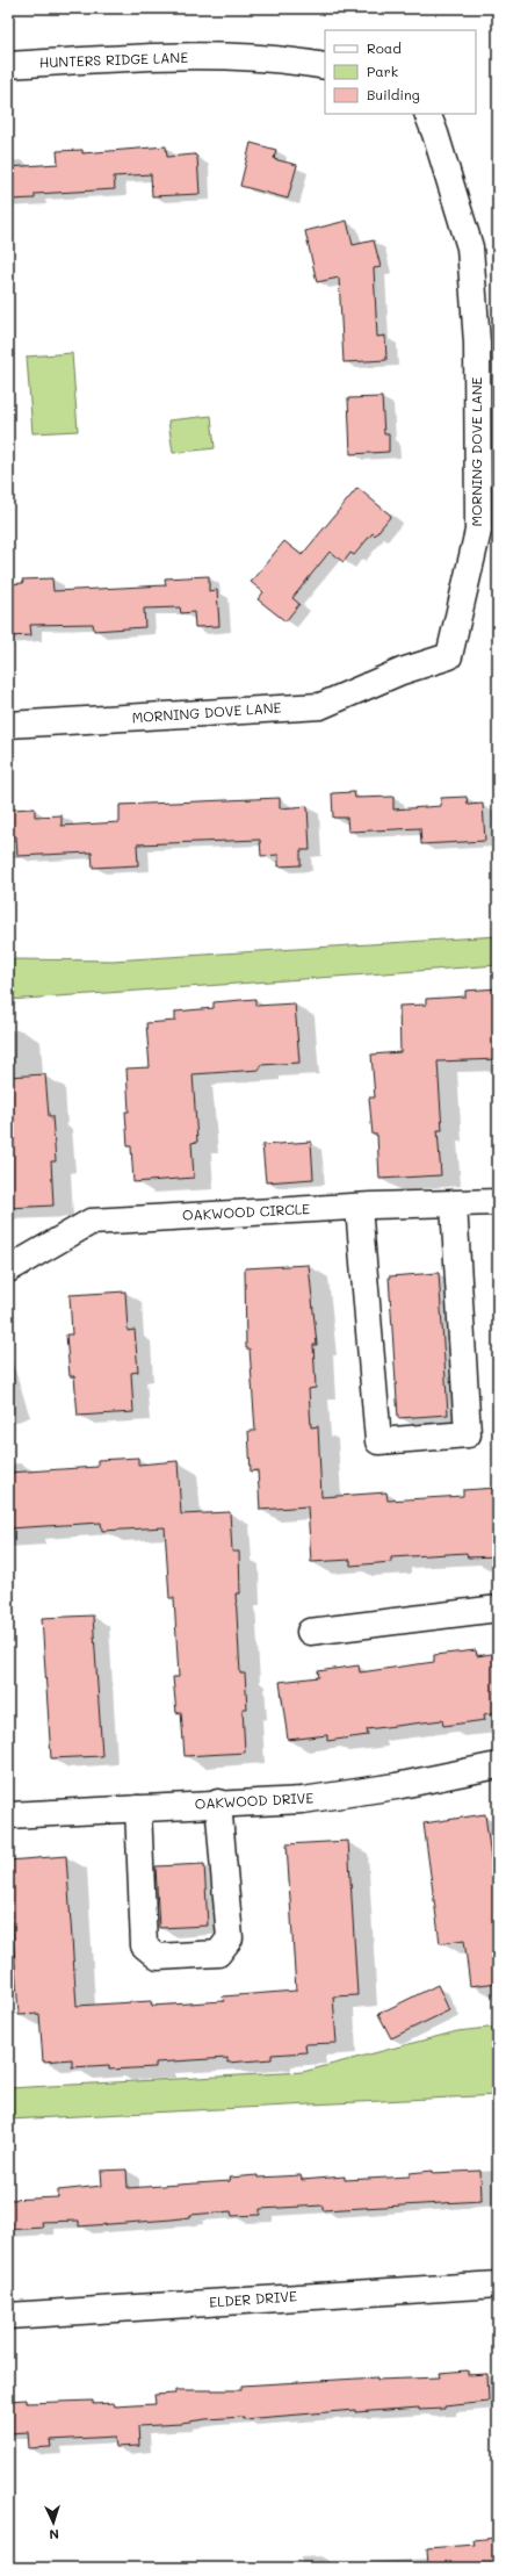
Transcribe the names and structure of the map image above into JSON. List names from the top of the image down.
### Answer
{
  "streets": {
    "street": [
      "HUNTERS RIDGE LANE",
      "MORNING DOVE LANE",
      "OAKWOOD CIRCLE",
      "OAKWOOD DRIVE",
      "ELDER DRIVE"
    ]
  },
  "legend": ["Road", "Park", "Building"],
  "north": "bottom"
}
